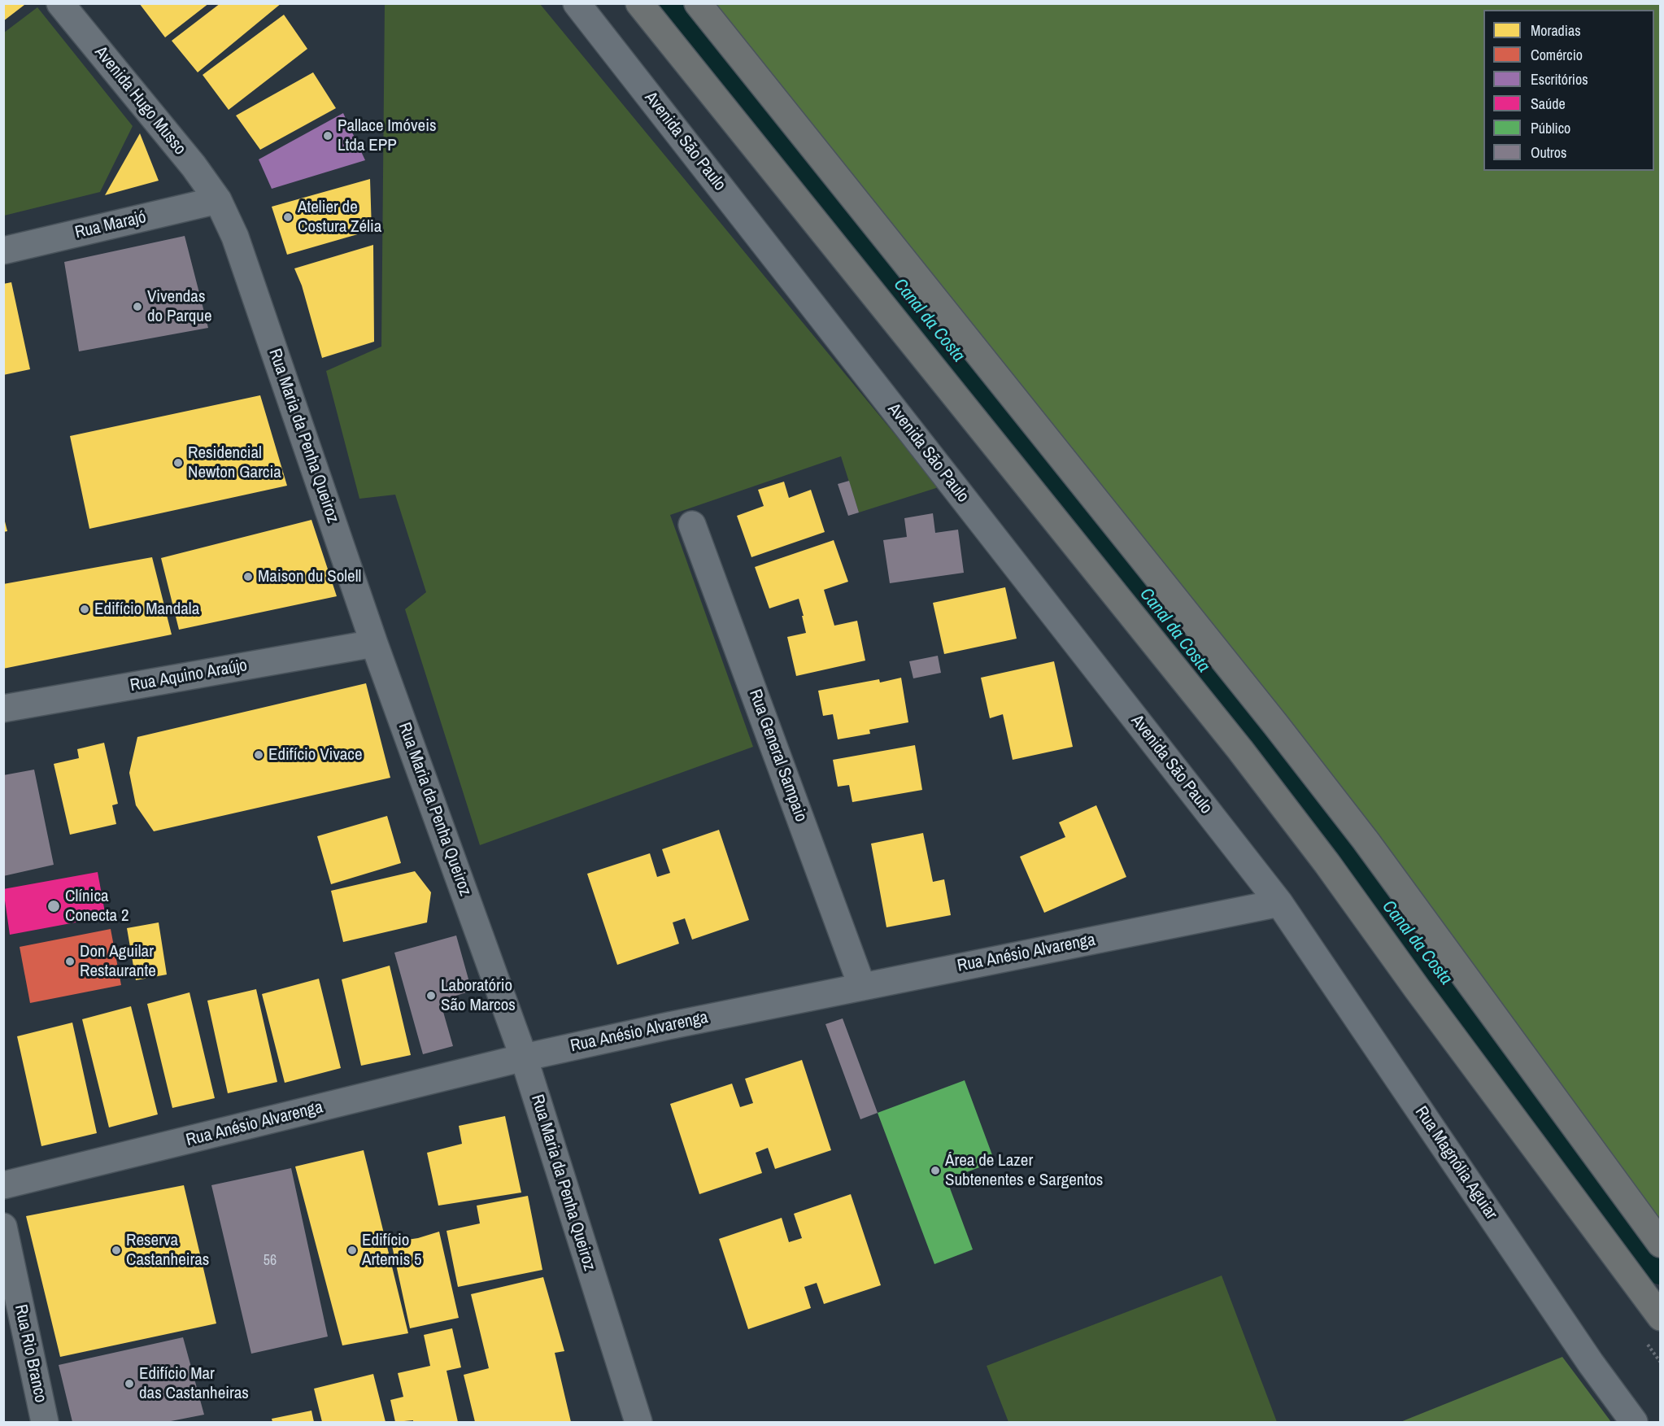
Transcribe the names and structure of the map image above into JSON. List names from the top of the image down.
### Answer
{
  "streets": {
    "street": [
      "Avenida Hugo Musso",
      "Avenida São Paulo",
      "Rua Marajó",
      "Rua Maria da Penha Queiroz",
      "Rua Aquino Araújo",
      "Rua General Sampaio",
      "Rua Anésio Alvarenga",
      "Rua Magnólia Aguiar",
      "Rua Rio Branco"
    ]
  },
  "crossings": [
    ["Avenida Hugo Musso", "Rua Marajó"],
    ["Avenida Hugo Musso", "Rua Maria da Penha Queiroz"],
    ["Avenida São Paulo", "Rua Anésio Alvarenga"],
    ["Avenida São Paulo", "Rua Magnólia Aguiar"],
    ["Rua Marajó", "Rua Maria da Penha Queiroz"],
    ["Rua Maria da Penha Queiroz", "Rua Aquino Araújo"],
    ["Rua Maria da Penha Queiroz", "Rua Anésio Alvarenga"],
    ["Rua General Sampaio", "Rua Anésio Alvarenga"],
    ["Rua Anésio Alvarenga", "Rua Magnólia Aguiar"]
  ],
  "water": ["Canal da Costa"],
  "places": [
    "Pallace Imóveis Ltda EPP",
    "Atelier de Costura Zélia",
    "Vivendas do Parque",
    "Residencial Newton Garcia",
    "Maison du Solell",
    "Edifício Mandala",
    "Edifício Vivace",
    "Clínica Conecta 2",
    "Don Aguilar Restaurante",
    "Laboratório São Marcos",
    "Área de Lazer Subtenentes e Sargentos",
    "Reserva Castanheiras",
    "Edifício Artemis 5",
    "Edifício Mar das Castanheiras"
  ],
  "house_numbers": ["56"],
  "legend": [
    "Moradias",
    "Comércio",
    "Escritórios",
    "Saúde",
    "Público",
    "Outros"
  ]
}
